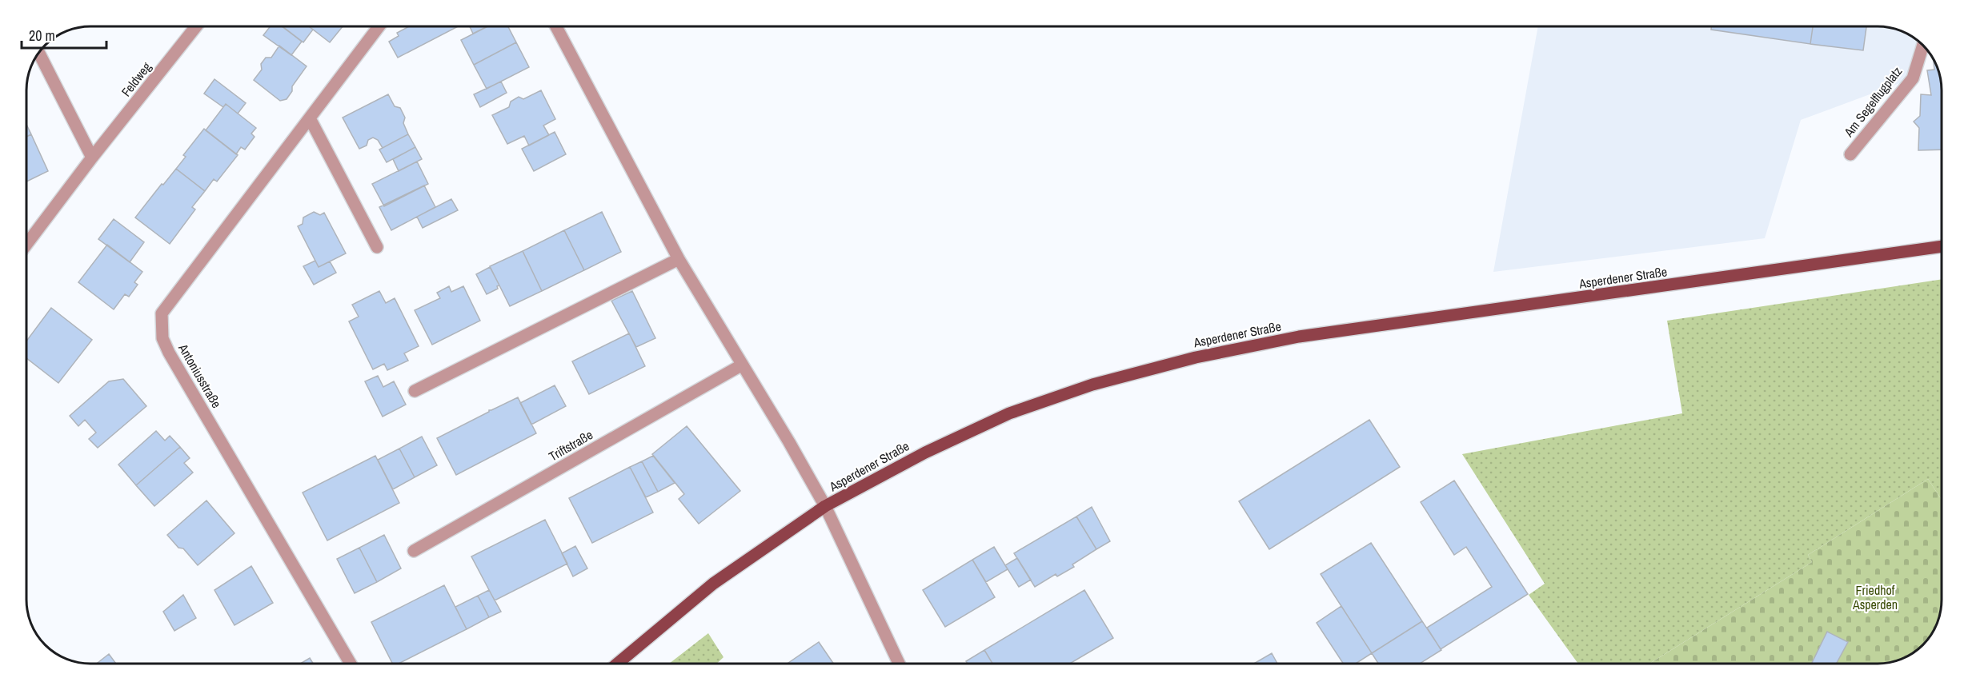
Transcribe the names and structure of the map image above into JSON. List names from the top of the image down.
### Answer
{
  "streets": {
    "main road": ["Asperdener Straße"],
    "street": [
      "Feldweg",
      "Am Segelflugplatz",
      "Antoniusstraße",
      "Triftstraße"
    ]
  },
  "parks": ["Friedhof Asperden"],
  "scale_bar": "20 m"
}
